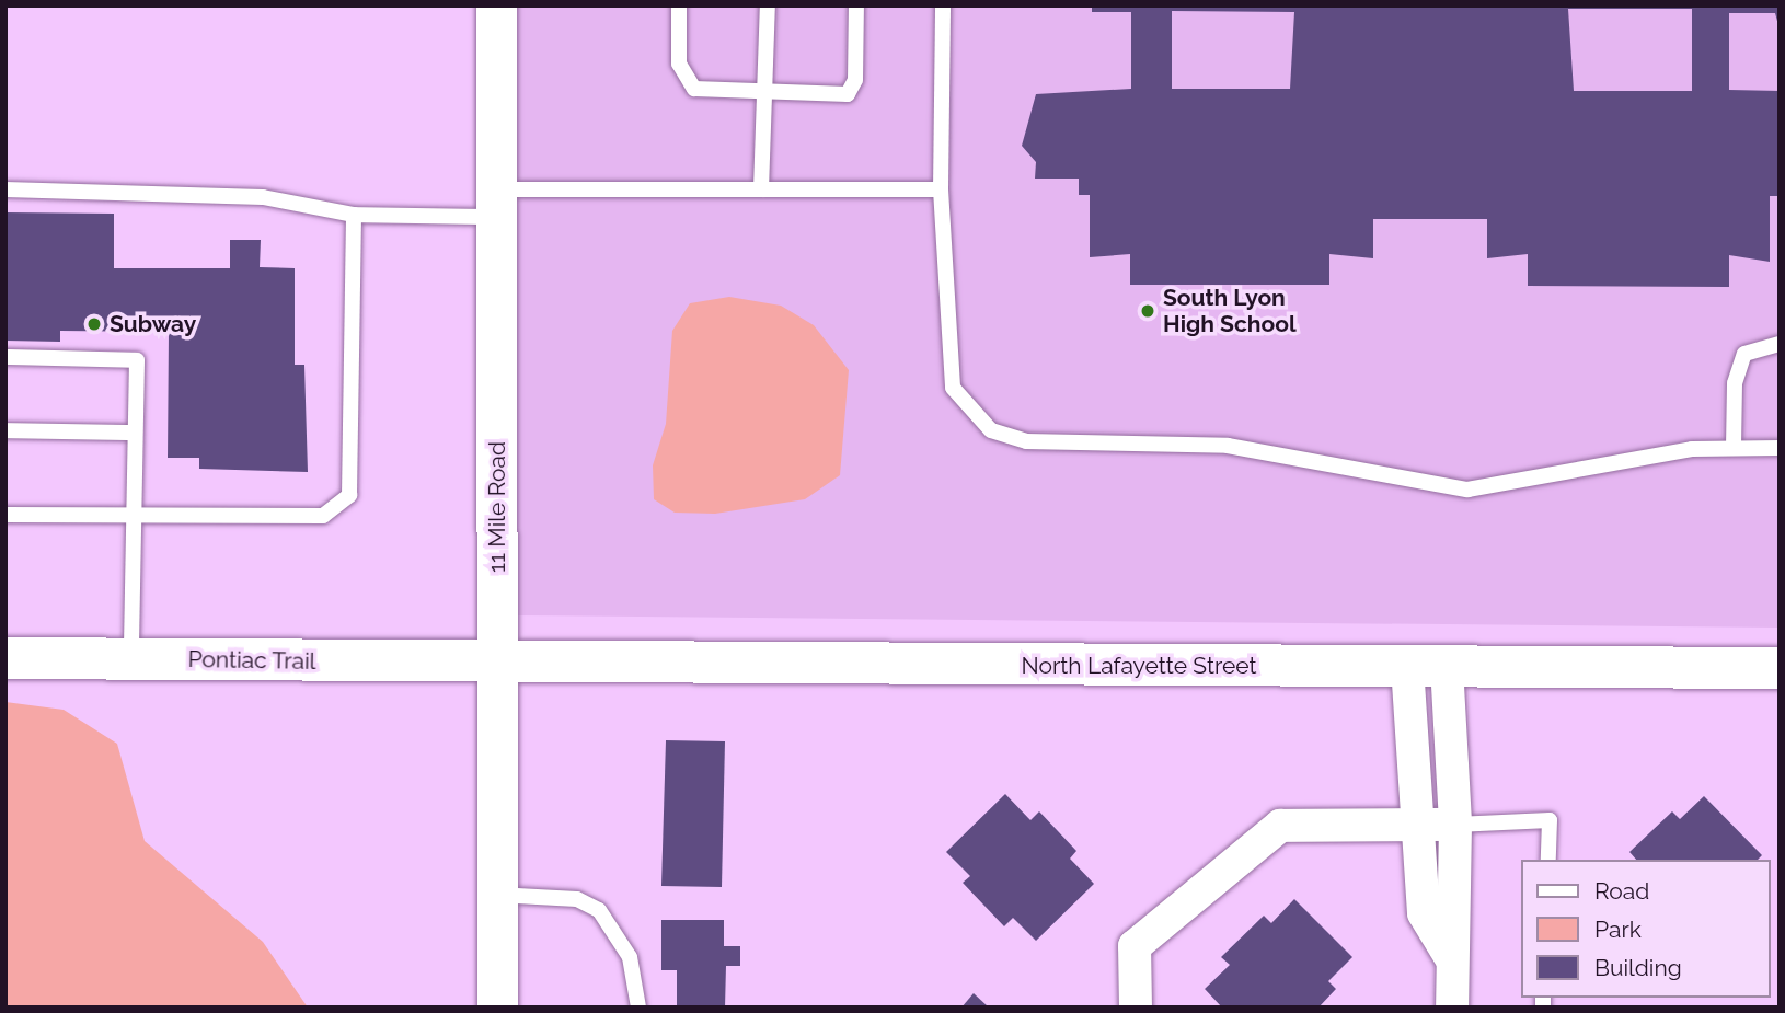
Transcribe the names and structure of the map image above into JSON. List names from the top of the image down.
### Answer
{
  "streets": {
    "main road": ["Pontiac Trail", "North Lafayette Street"],
    "street": ["11 Mile Road"]
  },
  "crossings": [
    ["11 Mile Road", "Pontiac Trail"],
    ["11 Mile Road", "North Lafayette Street"],
    ["Pontiac Trail", "North Lafayette Street"]
  ],
  "places": ["South Lyon High School", "Subway"],
  "legend": ["Road", "Park", "Building"]
}
